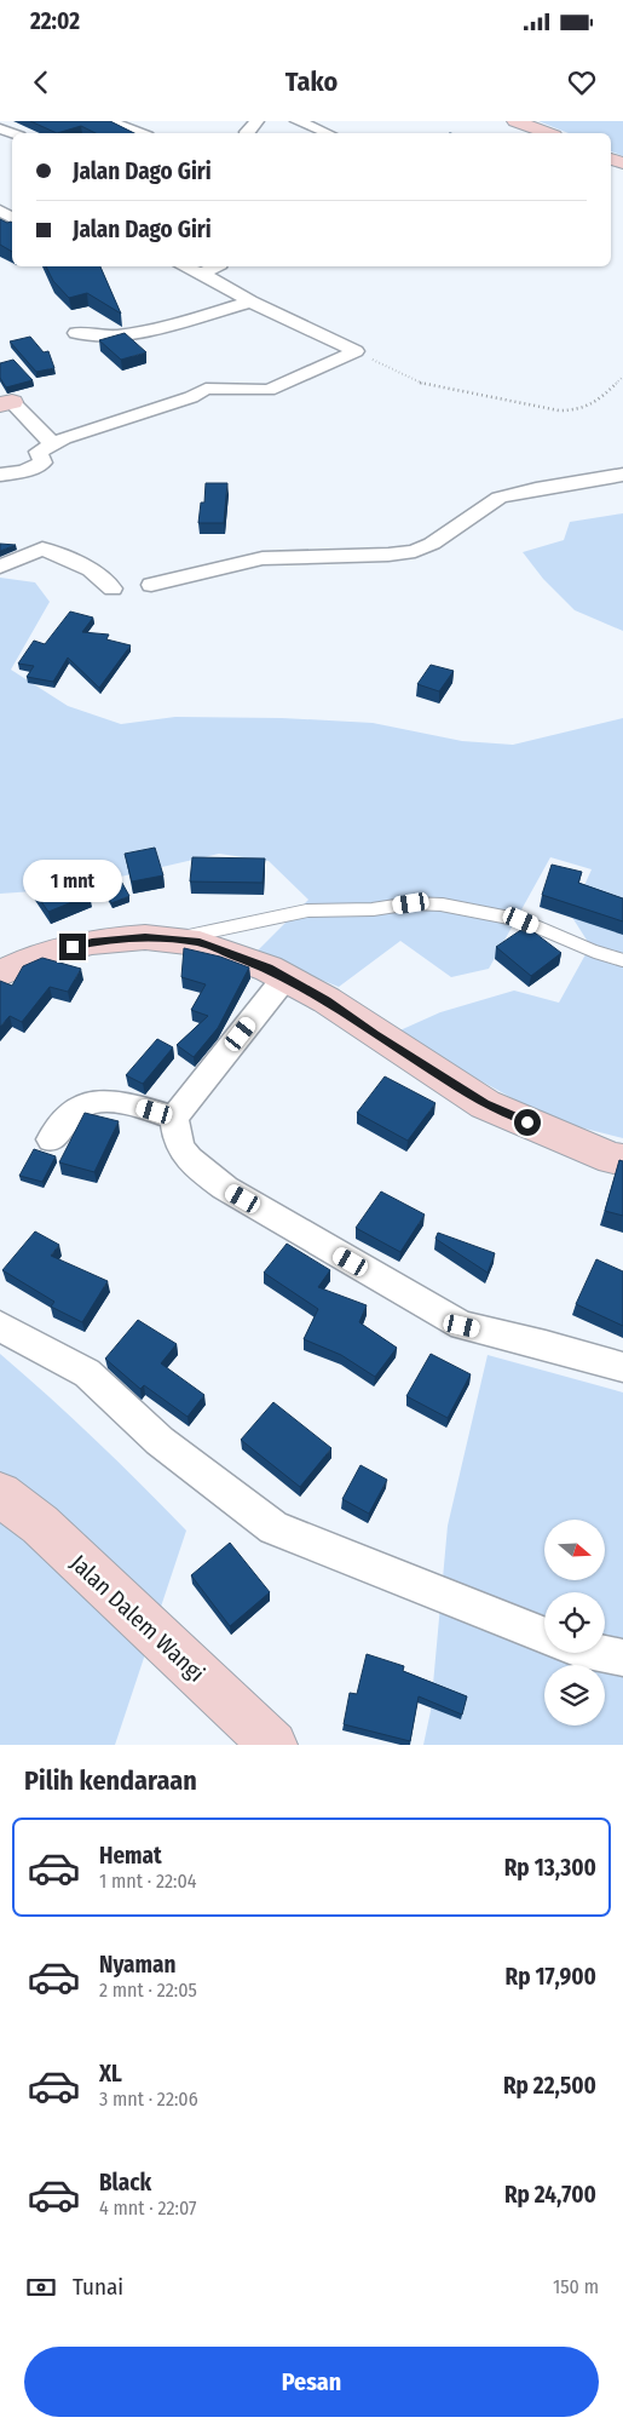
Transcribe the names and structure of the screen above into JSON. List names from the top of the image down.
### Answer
{
  "streets": {
    "main road": ["Jalan Dalem Wangi"]
  },
  "north": "right",
  "page": {
    "status": "22:02",
    "header": "Tako",
    "banner": ["Jalan Dago Giri", "Jalan Dago Giri"],
    "bubble": "1 mnt",
    "heading": "Pilih kendaraan",
    "list": [
      {
        "name": "Hemat",
        "note": "1 mnt · 22:04",
        "value": "Rp 13,300"
      },
      {
        "name": "Nyaman",
        "note": "2 mnt · 22:05",
        "value": "Rp 17,900"
      },
      {
        "name": "XL",
        "note": "3 mnt · 22:06",
        "value": "Rp 22,500"
      },
      {
        "name": "Black",
        "note": "4 mnt · 22:07",
        "value": "Rp 24,700"
      }
    ],
    "pay": ["Tunai", "150 m"],
    "buttons": "Pesan"
  }
}
